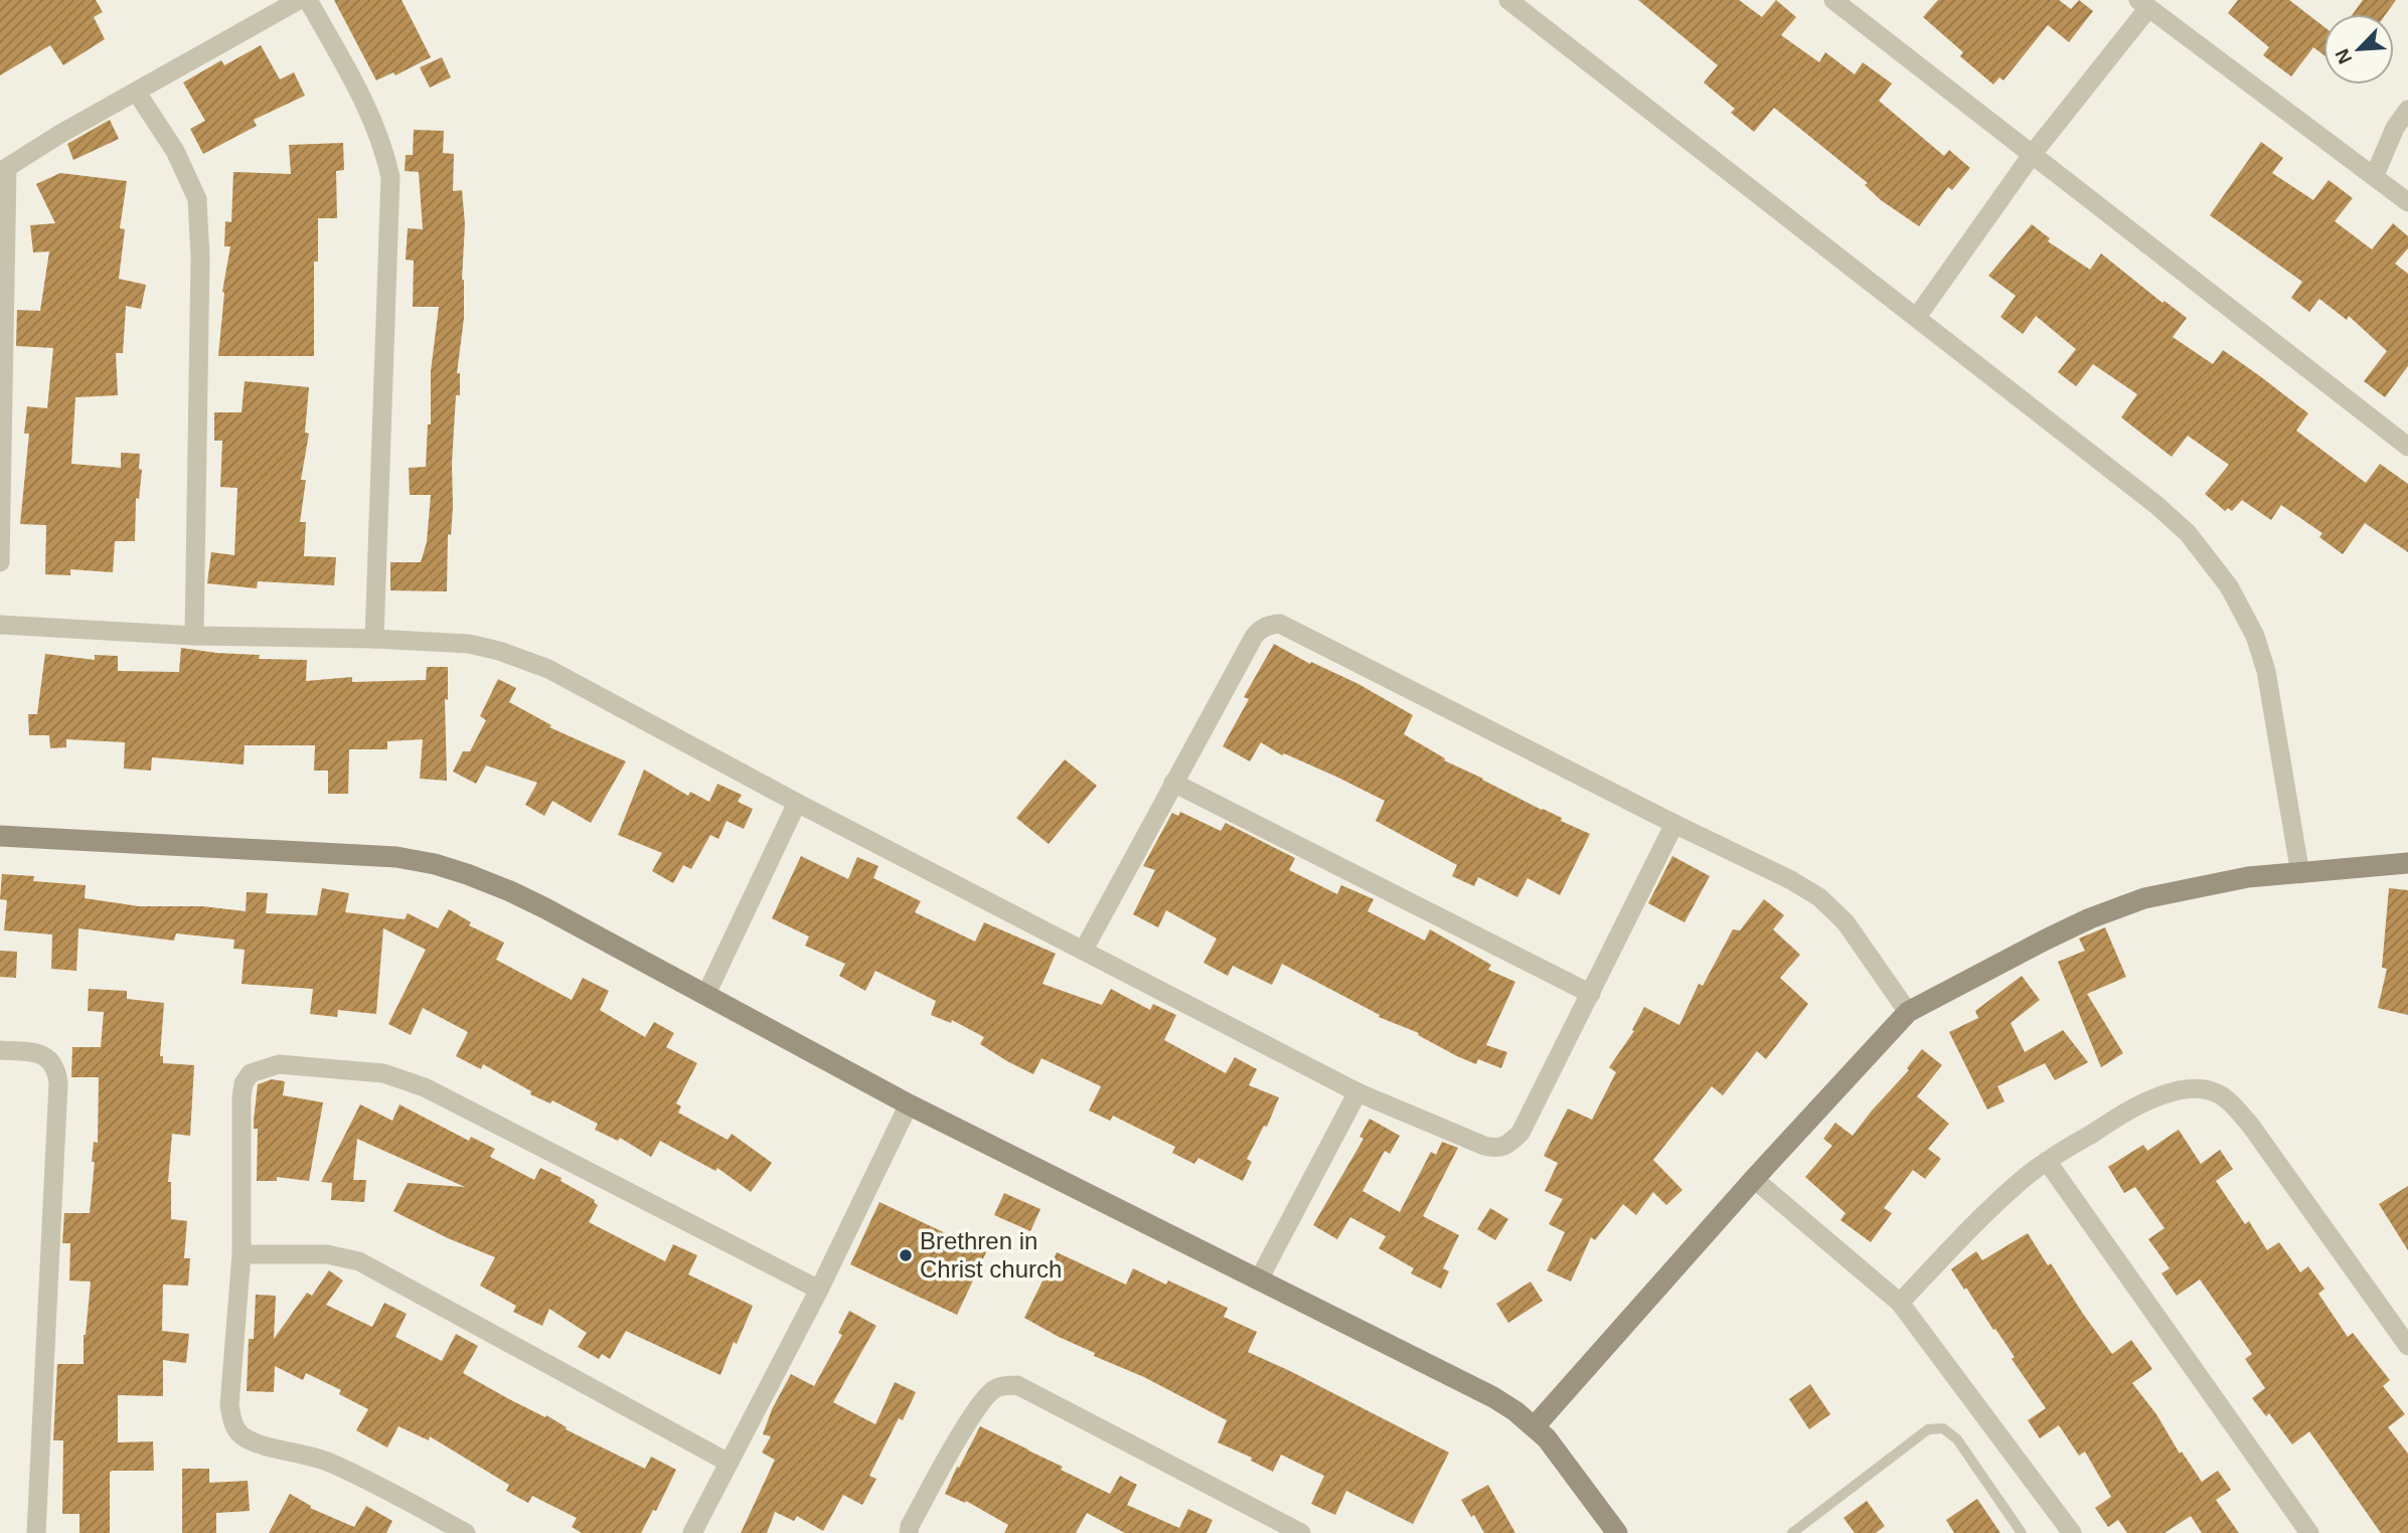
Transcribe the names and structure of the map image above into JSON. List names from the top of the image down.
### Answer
{
  "places": ["Brethren in Christ church"],
  "north": "bottom left"
}
